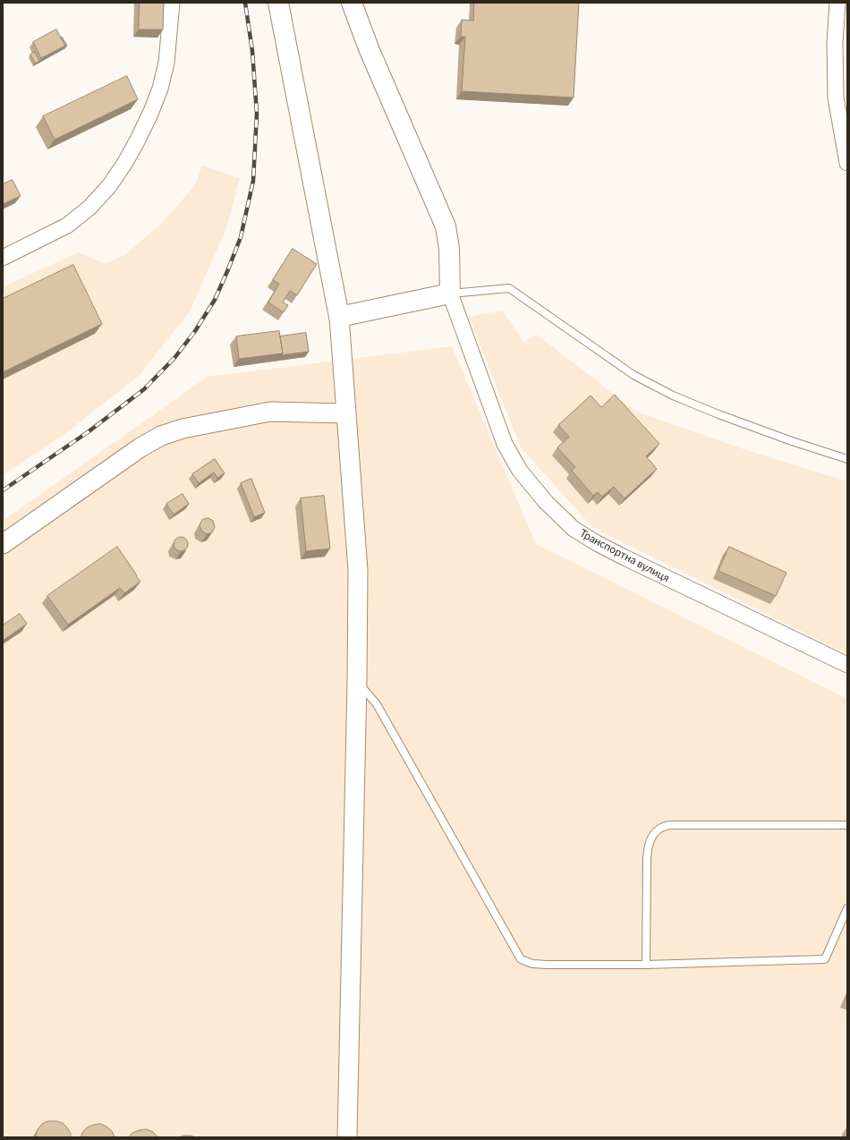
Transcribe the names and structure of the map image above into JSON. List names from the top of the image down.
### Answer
{
  "streets": {
    "street": ["Транспортна вулиця"]
  }
}
